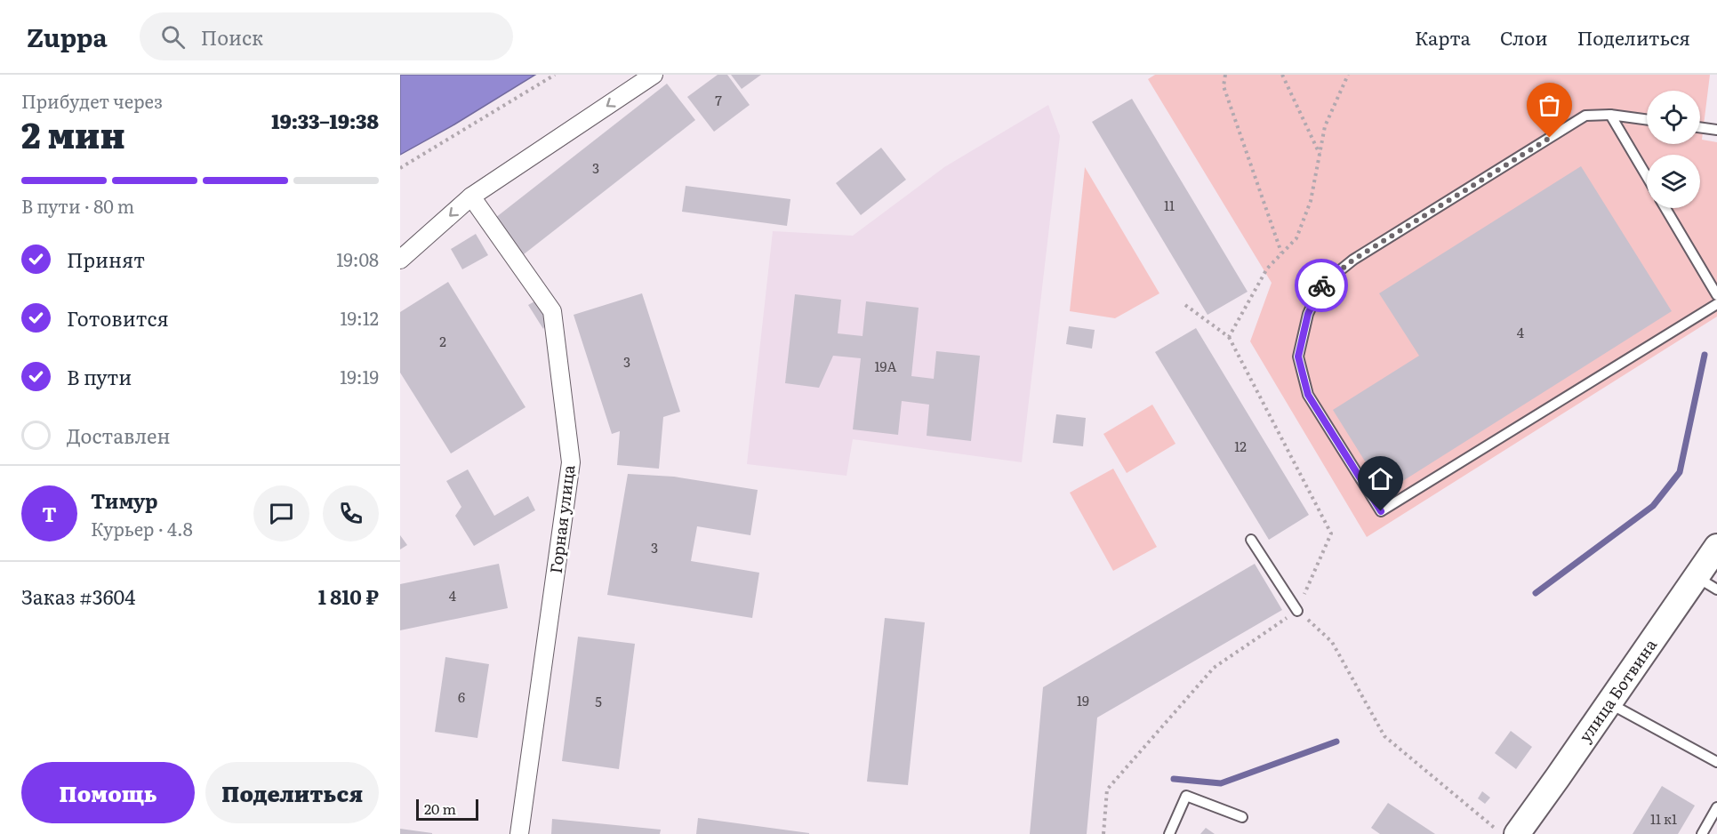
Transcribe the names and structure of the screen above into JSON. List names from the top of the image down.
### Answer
{
  "streets": {
    "main road": ["улица Ботвина"],
    "street": ["Горная улица"]
  },
  "house_numbers": [
    "7",
    "3",
    "11",
    "4",
    "2",
    "3",
    "19А",
    "12",
    "3",
    "4",
    "6",
    "19",
    "5",
    "11 к1"
  ],
  "scale_bar": "20 m",
  "page": {
    "header": "Zuppa",
    "search": "Поиск",
    "nav": ["Карта", "Слои", "Поделиться"],
    "heading": ["2 мин", "Прибудет через", "19:33–19:38"],
    "panel": [
      "Тимур",
      "Курьер · 4.8",
      "Заказ #3604",
      "1 810 ₽"
    ],
    "bar": "В пути · 80 m",
    "list": [
      ["Принят", "19:08"],
      ["Готовится", "19:12"],
      ["В пути", "19:19"],
      "Доставлен"
    ],
    "round": "Т",
    "buttons": ["Помощь", "Поделиться"],
    "scale": "20 m"
  }
}
